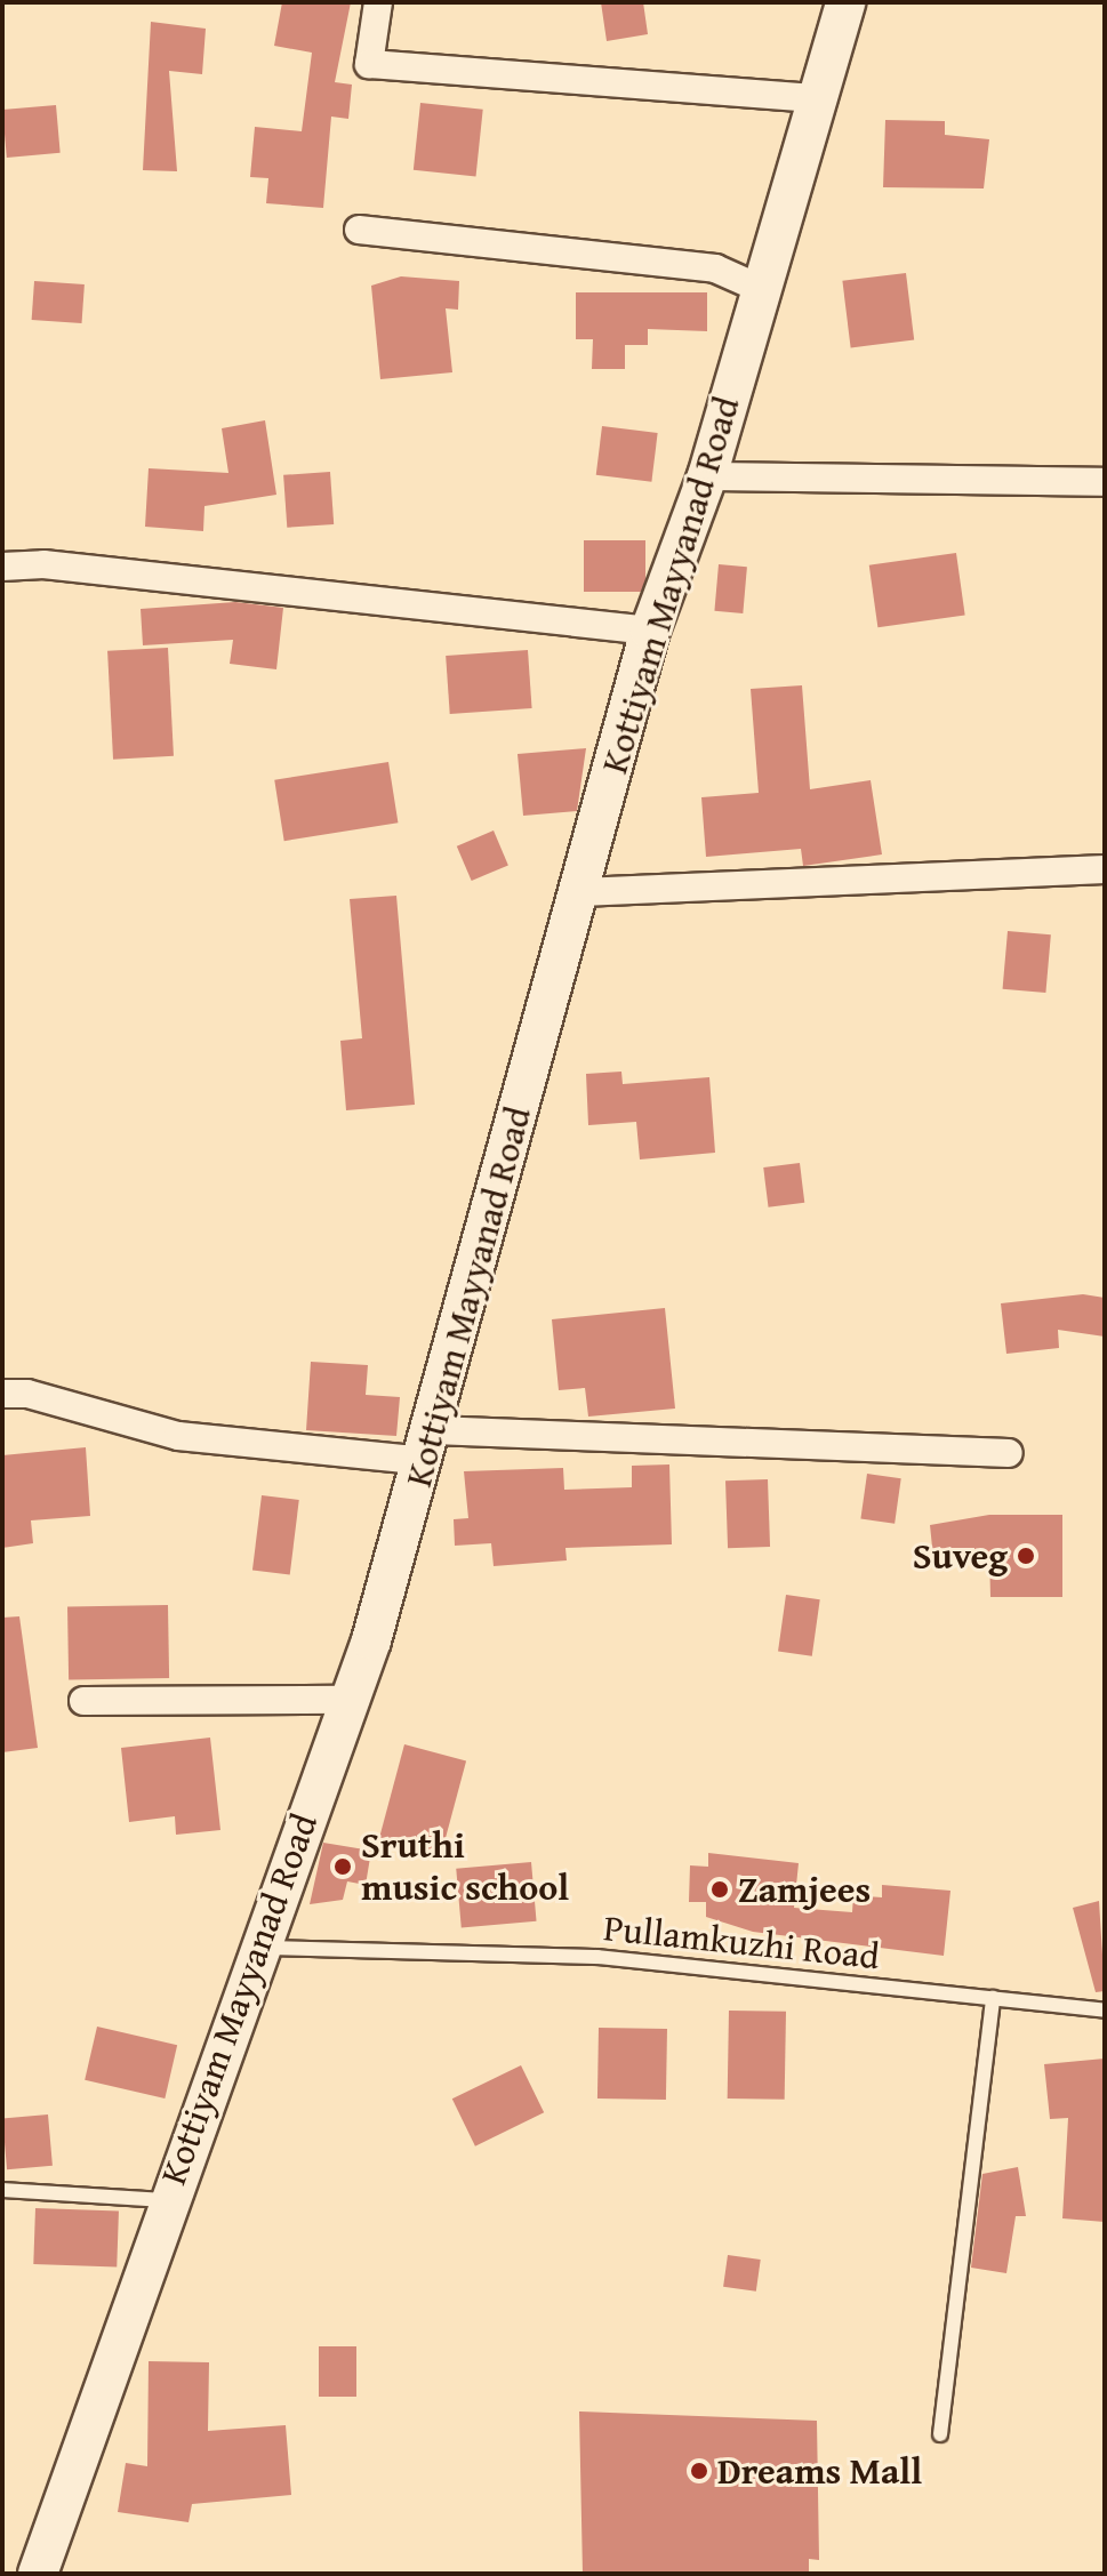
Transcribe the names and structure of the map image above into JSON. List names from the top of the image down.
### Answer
{
  "streets": {
    "main road": ["Kottiyam Mayyanad Road"],
    "lane": ["Pullamkuzhi Road"]
  },
  "crossings": [
    ["Kottiyam Mayyanad Road", "Pullamkuzhi Road"]
  ],
  "places": [
    "Suveg",
    "Sruthi music school",
    "Zamjees",
    "Dreams Mall"
  ]
}
